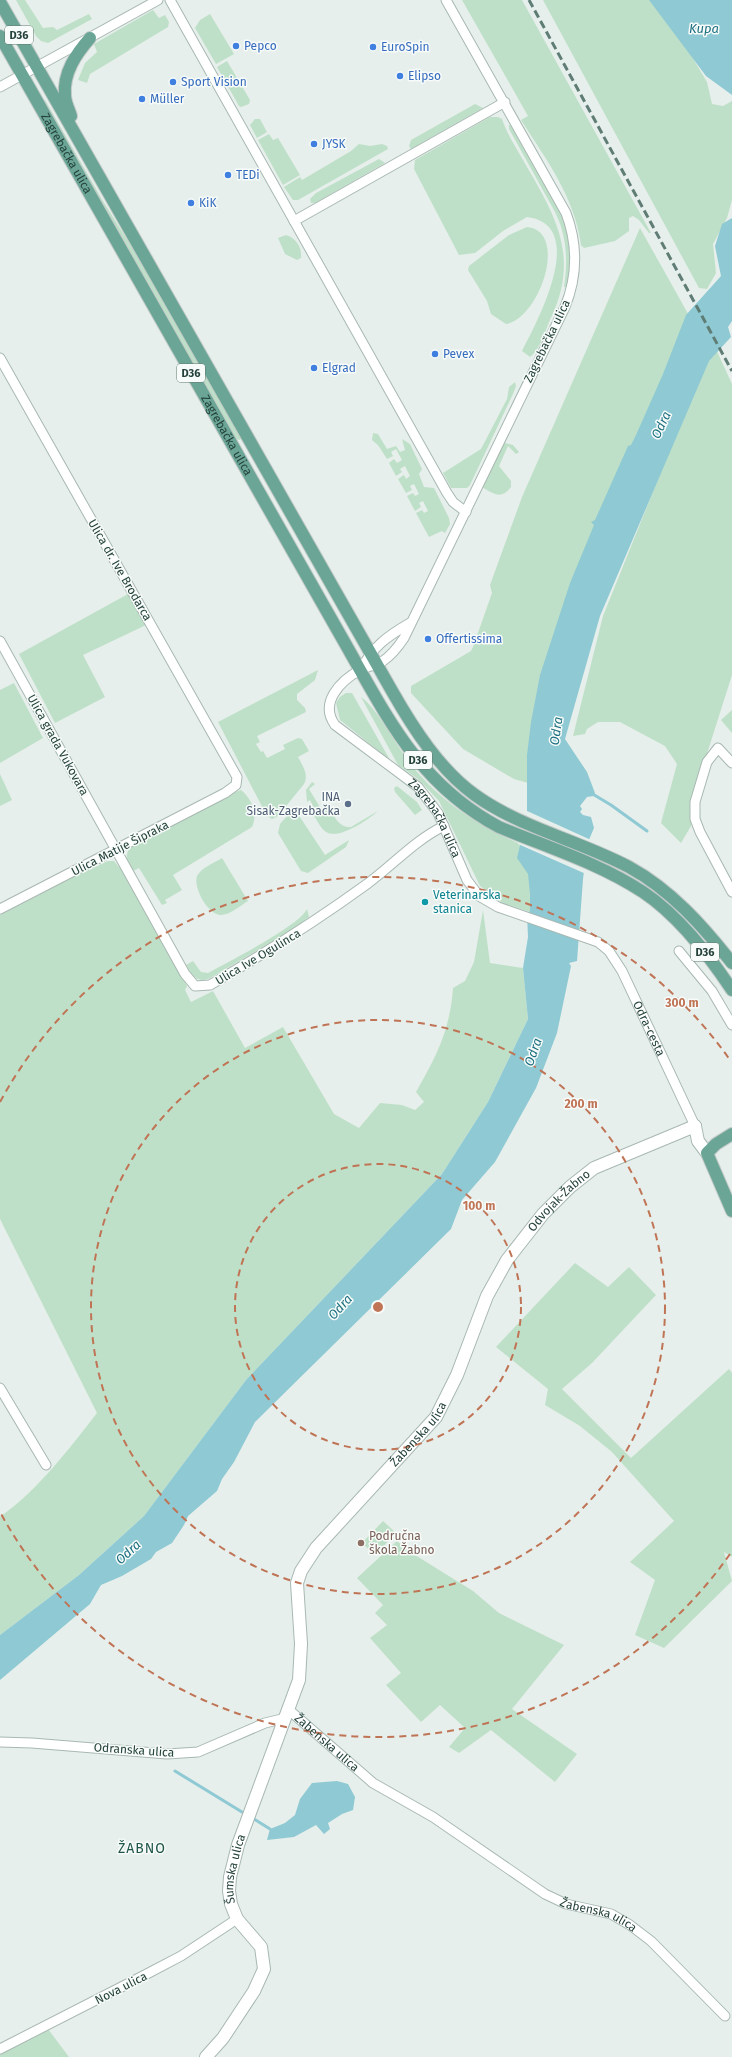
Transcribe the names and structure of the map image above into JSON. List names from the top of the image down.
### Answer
{
  "streets": {
    "main road": ["D36", "Zagrebačka ulica", "Odra-cesta"],
    "street": [
      "Ulica dr. Ive Brodarca",
      "Ulica grada Vukovara",
      "Ulica Matije Šipraka",
      "Ulica Ive Ogulinca",
      "Odvojak-Žabno",
      "Žabenska ulica",
      "Odranska ulica",
      "Šumska ulica",
      "Nova ulica"
    ]
  },
  "crossings": [
    ["D36", "Zagrebačka ulica"],
    ["Zagrebačka ulica", "Ulica Ive Ogulinca"],
    ["Zagrebačka ulica", "Odra-cesta"],
    ["Ulica dr. Ive Brodarca", "Ulica Matije Šipraka"],
    ["Ulica grada Vukovara", "Ulica Matije Šipraka"],
    ["Ulica grada Vukovara", "Ulica Ive Ogulinca"],
    ["Ulica Matije Šipraka", "Ulica Ive Ogulinca"],
    ["Odra-cesta", "Odvojak-Žabno"],
    ["Odvojak-Žabno", "Žabenska ulica"],
    ["Žabenska ulica", "Odranska ulica"],
    ["Žabenska ulica", "Šumska ulica"],
    ["Odranska ulica", "Šumska ulica"],
    ["Šumska ulica", "Nova ulica"]
  ],
  "districts": ["ŽABNO"],
  "water": ["Kupa", "Odra"],
  "places": [
    "Pepco",
    "EuroSpin",
    "Elipso",
    "Sport Vision",
    "Müller",
    "JYSK",
    "TEDi",
    "KiK",
    "Pevex",
    "Elgrad",
    "Offertissima",
    "INA Sisak-Zagrebačka",
    "Veterinarska stanica",
    "Područna škola Žabno"
  ],
  "rings": ["300 m", "200 m", "100 m"]
}
